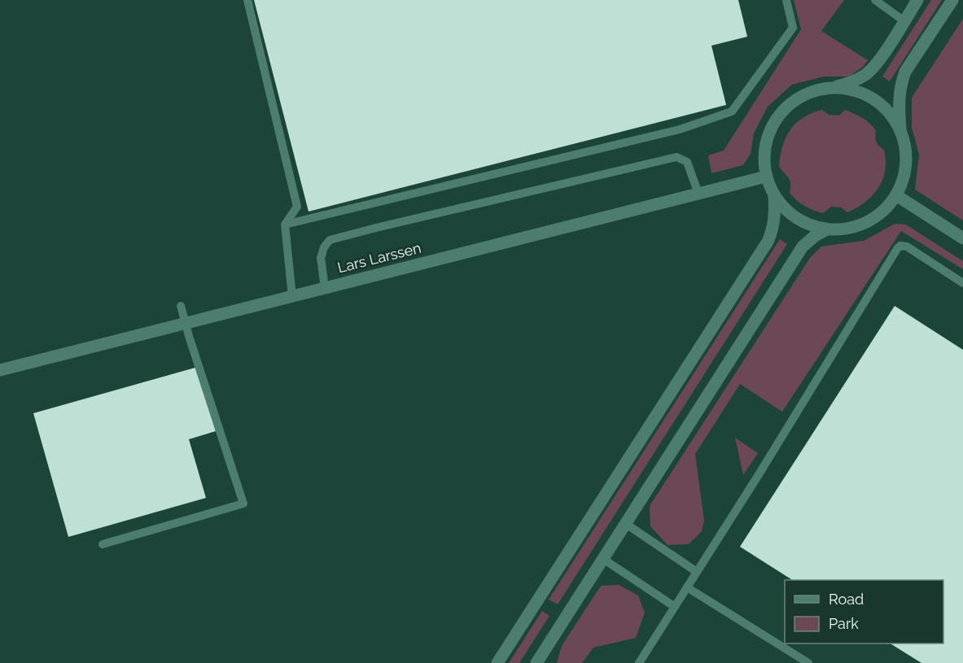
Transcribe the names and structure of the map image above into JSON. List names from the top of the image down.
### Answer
{
  "streets": {
    "street": ["Lars Larssen"]
  },
  "legend": ["Road", "Park"]
}
